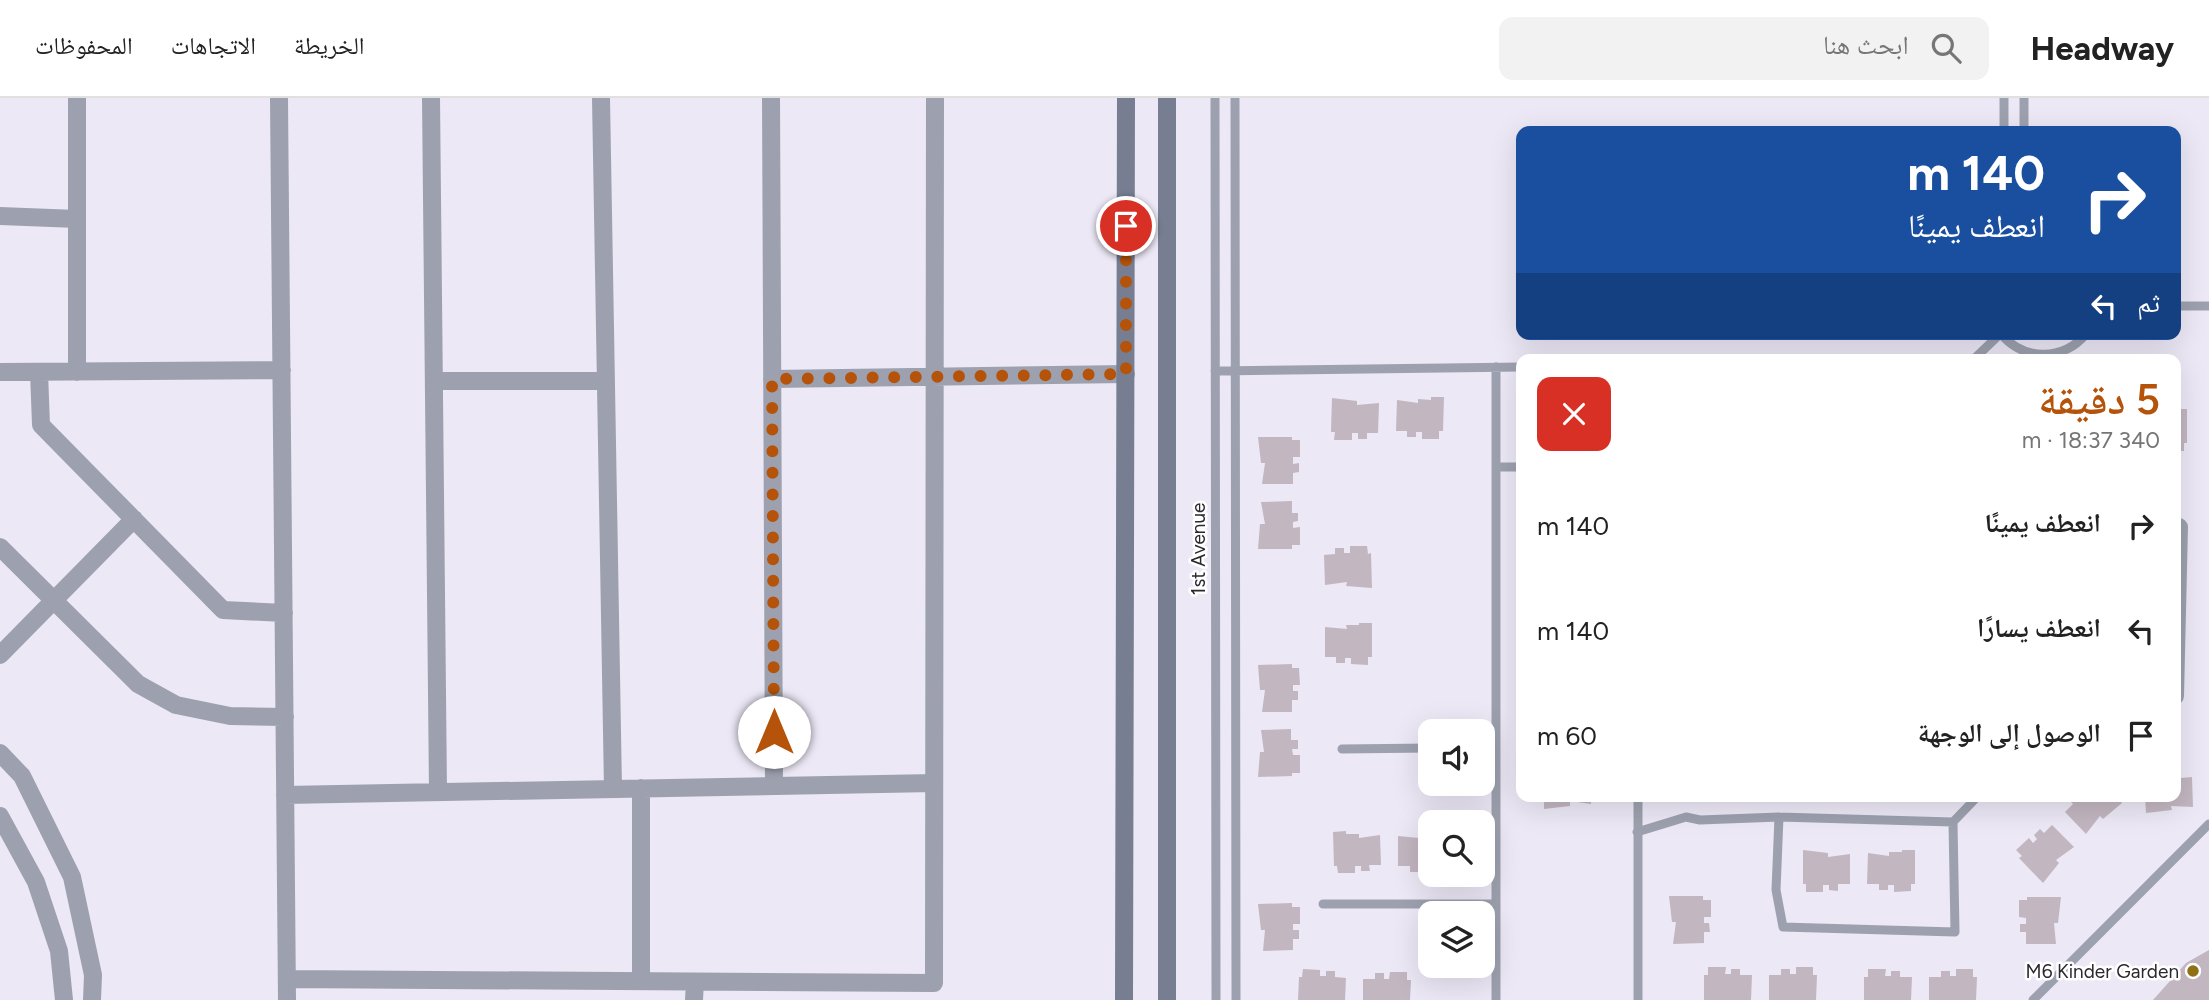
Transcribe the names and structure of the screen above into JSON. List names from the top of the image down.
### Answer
{
  "streets": {
    "lane": ["1st Avenue"]
  },
  "places": ["M6 Kinder Garden"],
  "page": {
    "header": "Headway",
    "search": "ابحث هنا",
    "nav": ["الخريطة", "الاتجاهات", "المحفوظات"],
    "turn": ["140 m", "انعطف يمينًا"],
    "then": "ثم",
    "heading": ["5 دقيقة", "340 m · 18:37"],
    "list": [
      {
        "name": "انعطف يمينًا",
        "value": "140 m"
      },
      {
        "name": "انعطف يسارًا",
        "value": "140 m"
      },
      {
        "name": "الوصول إلى الوجهة",
        "value": "60 m"
      }
    ]
  }
}
